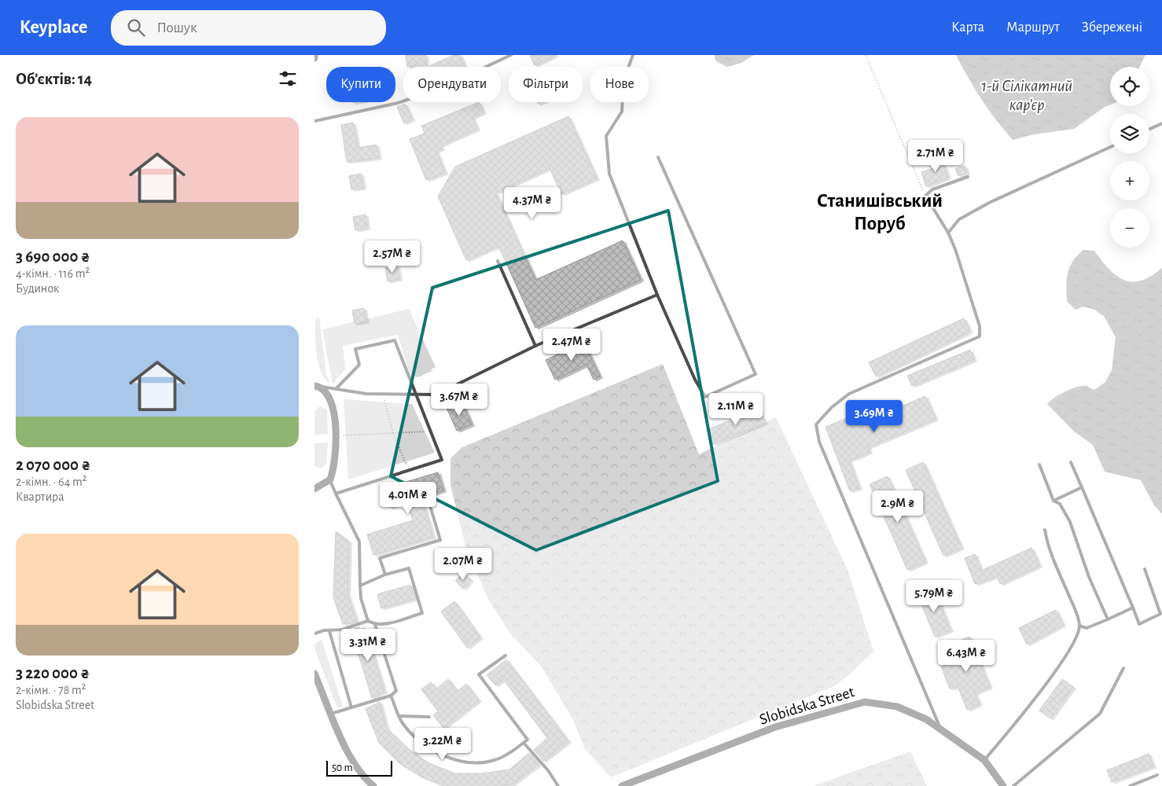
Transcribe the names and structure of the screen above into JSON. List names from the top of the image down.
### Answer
{
  "streets": {
    "street": ["Slobidska Street"]
  },
  "districts": ["Станишівський Поруб"],
  "water": ["1-й Сілікатний кар'єр"],
  "scale_bar": "50 m",
  "page": {
    "header": "Keyplace",
    "search": "Пошук",
    "nav": ["Карта", "Маршрут", "Збережені"],
    "heading": "Об’єктів: 14",
    "map_buttons": ["+", "−"],
    "chip": [
      "Купити",
      "Орендувати",
      "Фільтри",
      "Нове"
    ],
    "list": [
      {
        "name": "3 690 000 ₴",
        "note": "4-кімн. · 116 m² · Будинок"
      },
      {
        "name": "2 070 000 ₴",
        "note": "2-кімн. · 64 m² · Квартира"
      },
      {
        "name": "3 220 000 ₴",
        "note": "2-кімн. · 78 m² · Slobidska Street"
      }
    ],
    "price": [
      "2.71M ₴",
      "4.37M ₴",
      "2.57M ₴",
      "2.47M ₴",
      "3.67M ₴",
      "2.11M ₴",
      "3.69M ₴",
      "4.01M ₴",
      "2.9M ₴",
      "2.07M ₴",
      "5.79M ₴",
      "3.31M ₴",
      "6.43M ₴",
      "3.22M ₴"
    ],
    "scale": "50 m"
  }
}
